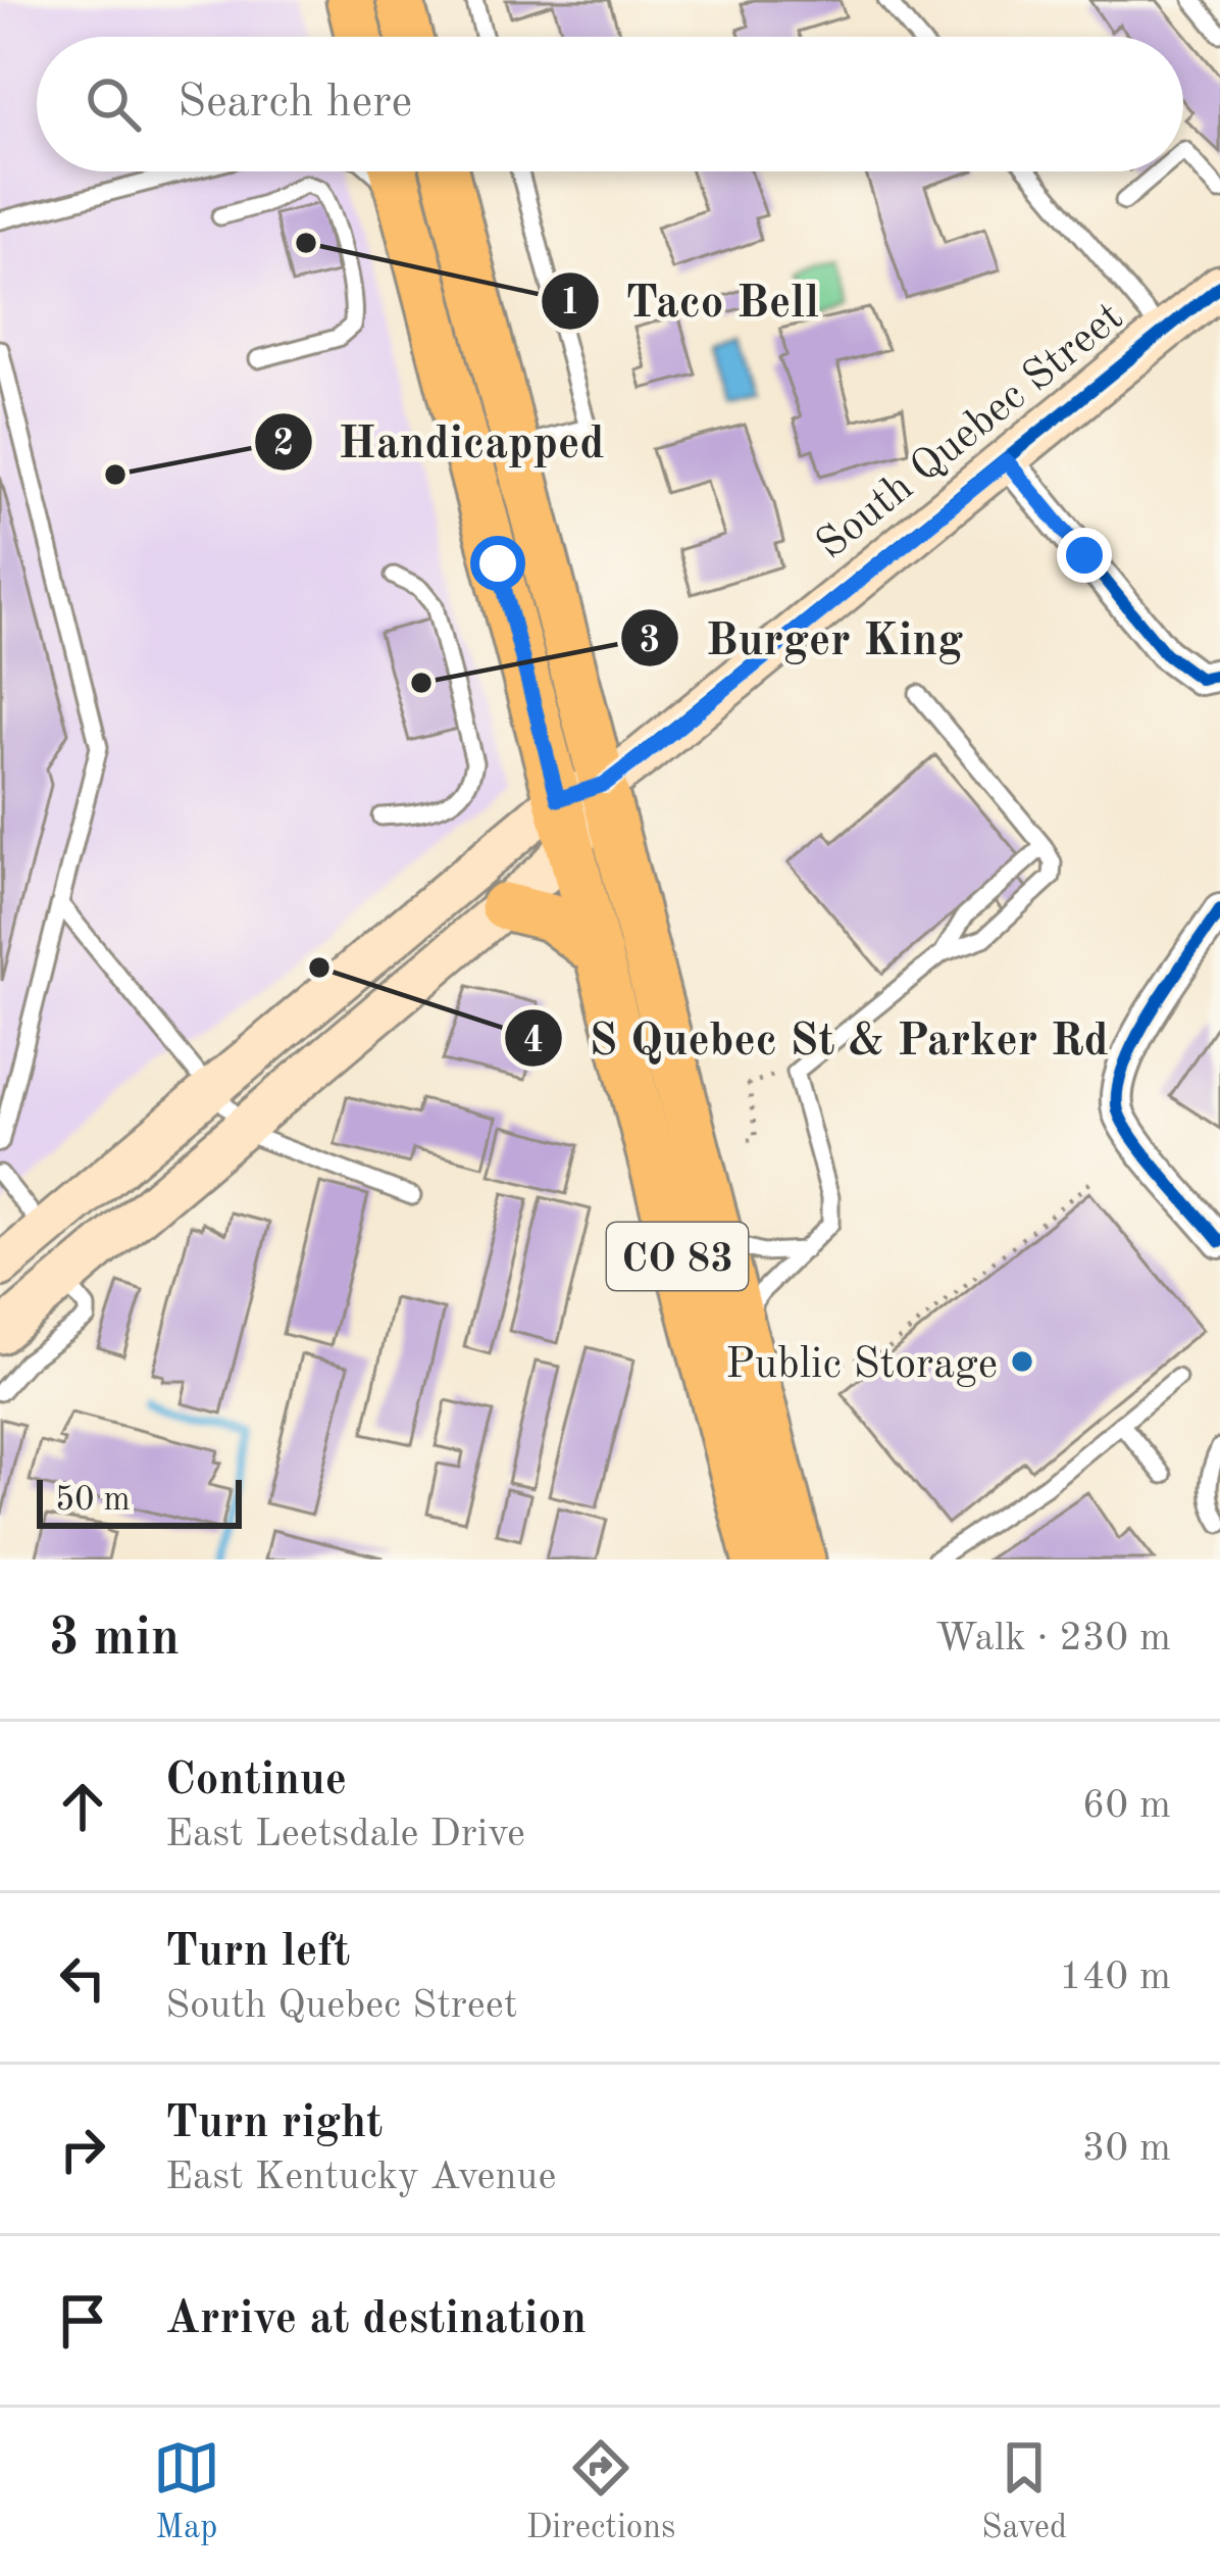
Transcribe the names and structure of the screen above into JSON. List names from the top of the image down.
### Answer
{
  "streets": {
    "main road": ["South Quebec Street", "CO 83"]
  },
  "crossings": [
    ["South Quebec Street", "CO 83"]
  ],
  "places": [
    "Taco Bell",
    "Handicapped",
    "Burger King",
    "S Quebec St & Parker Rd",
    "Public Storage"
  ],
  "scale_bar": "50 m",
  "page": {
    "search": "Search here",
    "scale": "50 m",
    "heading": ["3 min", "Walk · 230 m"],
    "list": [
      ["Continue", "East Leetsdale Drive", "60 m"],
      ["Turn left", "South Quebec Street", "140 m"],
      ["Turn right", "East Kentucky Avenue", "30 m"],
      "Arrive at destination"
    ],
    "nav": ["Map", "Directions", "Saved"]
  }
}
